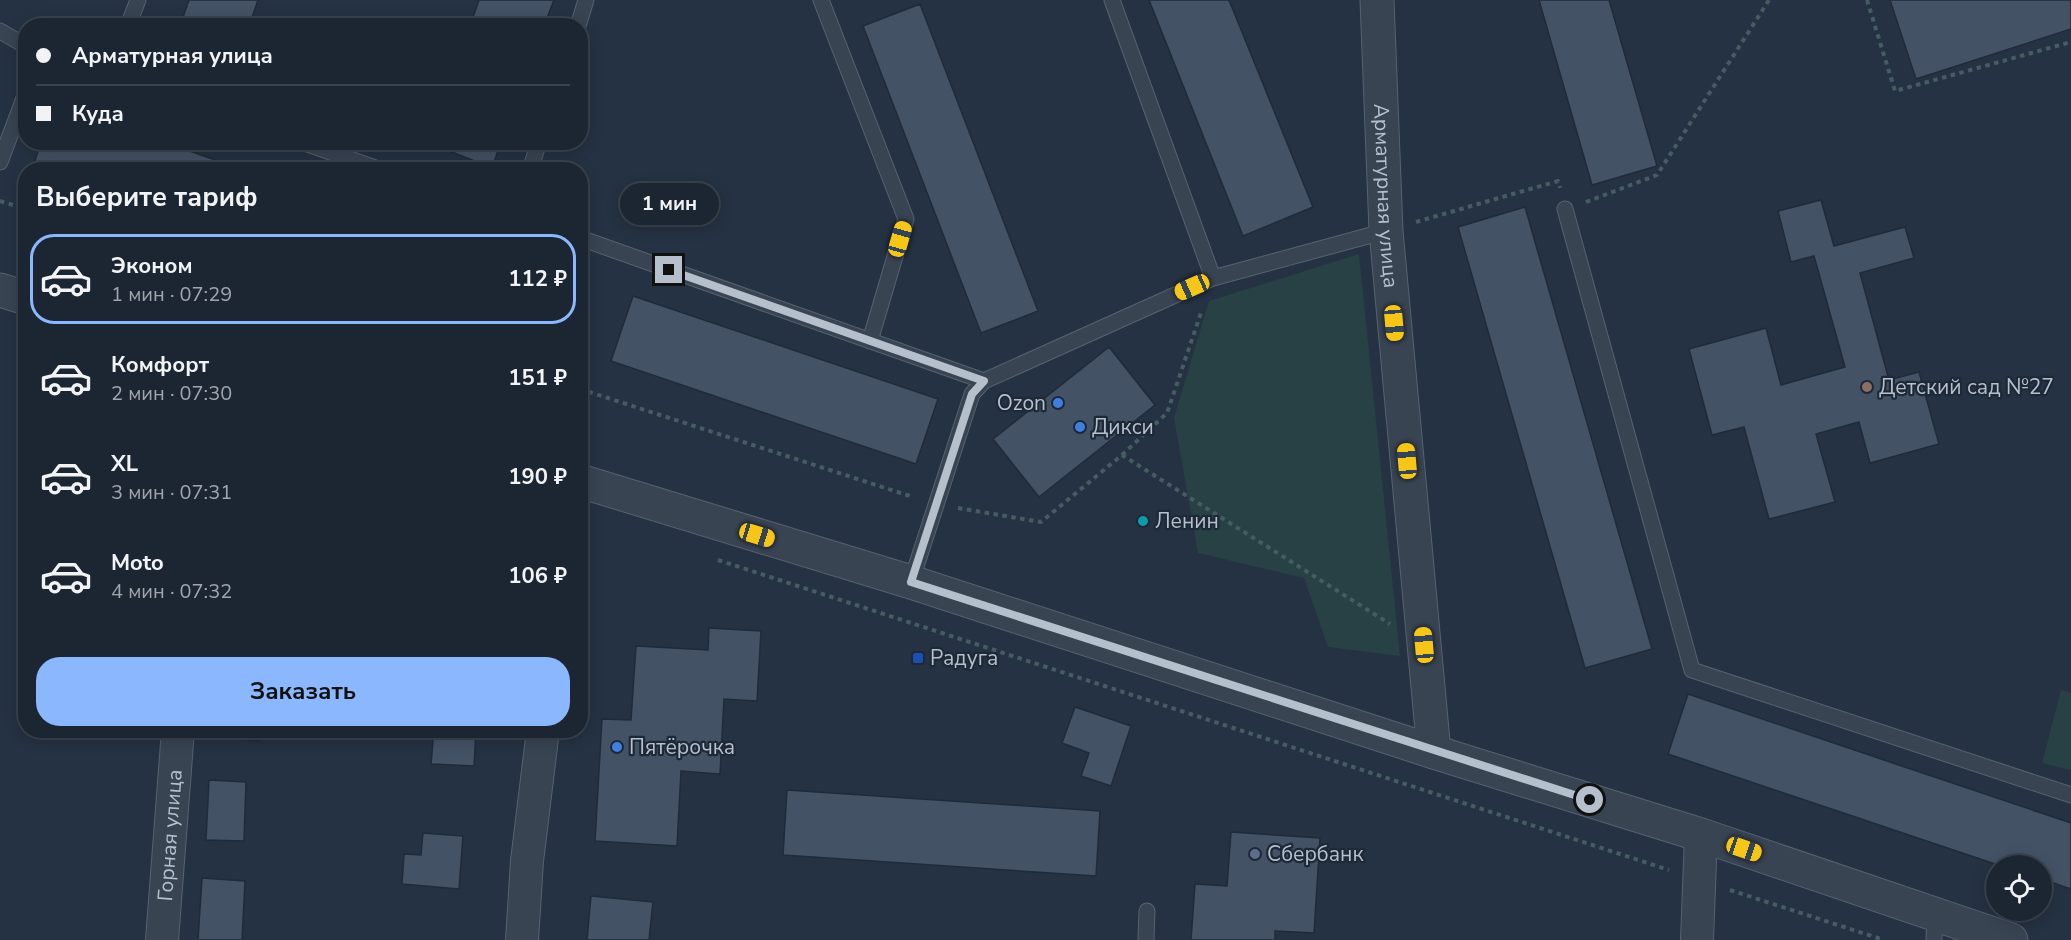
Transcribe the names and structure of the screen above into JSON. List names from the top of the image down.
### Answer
{
  "streets": {
    "street": ["Арматурная улица", "Горная улица"]
  },
  "places": {
    "other": [
      "Детский сад №27",
      "Ozon",
      "Дикси",
      "Ленин",
      "Пятёрочка",
      "Сбербанк"
    ],
    "transit": ["Радуга"]
  },
  "page": {
    "banner": ["Арматурная улица", "Куда"],
    "heading": "Выберите тариф",
    "bubble": "1 мин",
    "list": [
      {
        "name": "Эконом",
        "note": "1 мин · 07:29",
        "value": "112 ₽"
      },
      {
        "name": "Комфорт",
        "note": "2 мин · 07:30",
        "value": "151 ₽"
      },
      {
        "name": "XL",
        "note": "3 мин · 07:31",
        "value": "190 ₽"
      },
      {
        "name": "Moto",
        "note": "4 мин · 07:32",
        "value": "106 ₽"
      }
    ],
    "buttons": "Заказать"
  }
}
